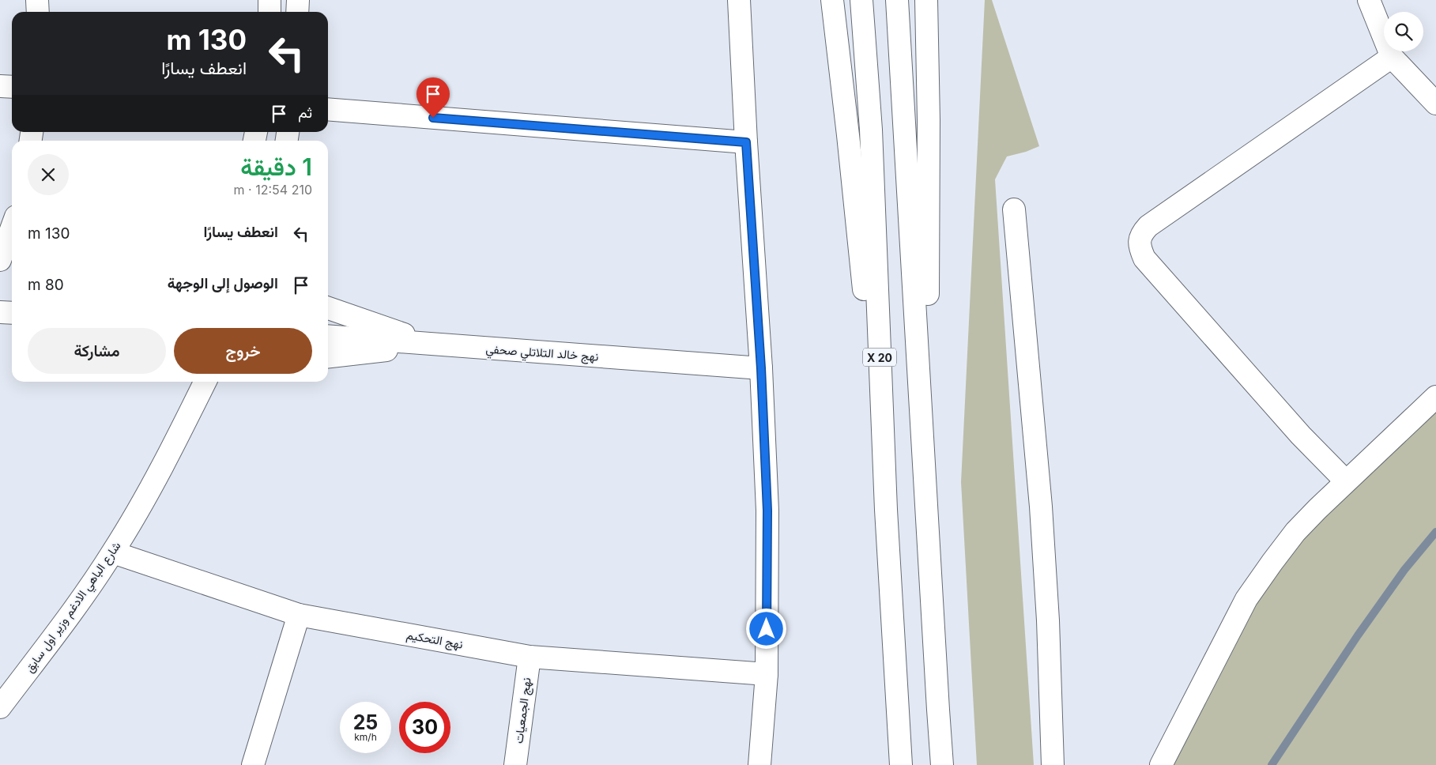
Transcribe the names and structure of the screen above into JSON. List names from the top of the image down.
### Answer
{
  "streets": {
    "main road": [
      "نهج خالد التلاتلي صحفي",
      "X 20",
      "شارع الباهي الادغم وزير اول سابق",
      "نهج التحكيم",
      "نهج الجمعيات"
    ]
  },
  "crossings": [
    ["شارع الباهي الادغم وزير اول سابق", "نهج التحكيم"],
    ["نهج التحكيم", "نهج الجمعيات"]
  ],
  "page": {
    "turn": ["130 m", "انعطف يسارًا"],
    "then": "ثم",
    "heading": ["1 دقيقة", "210 m · 12:54"],
    "list": [
      {
        "name": "انعطف يسارًا",
        "value": "130 m"
      },
      {
        "name": "الوصول إلى الوجهة",
        "value": "80 m"
      }
    ],
    "buttons": ["خروج", "مشاركة"],
    "speed": "25 km/h",
    "limit": "30"
  }
}
